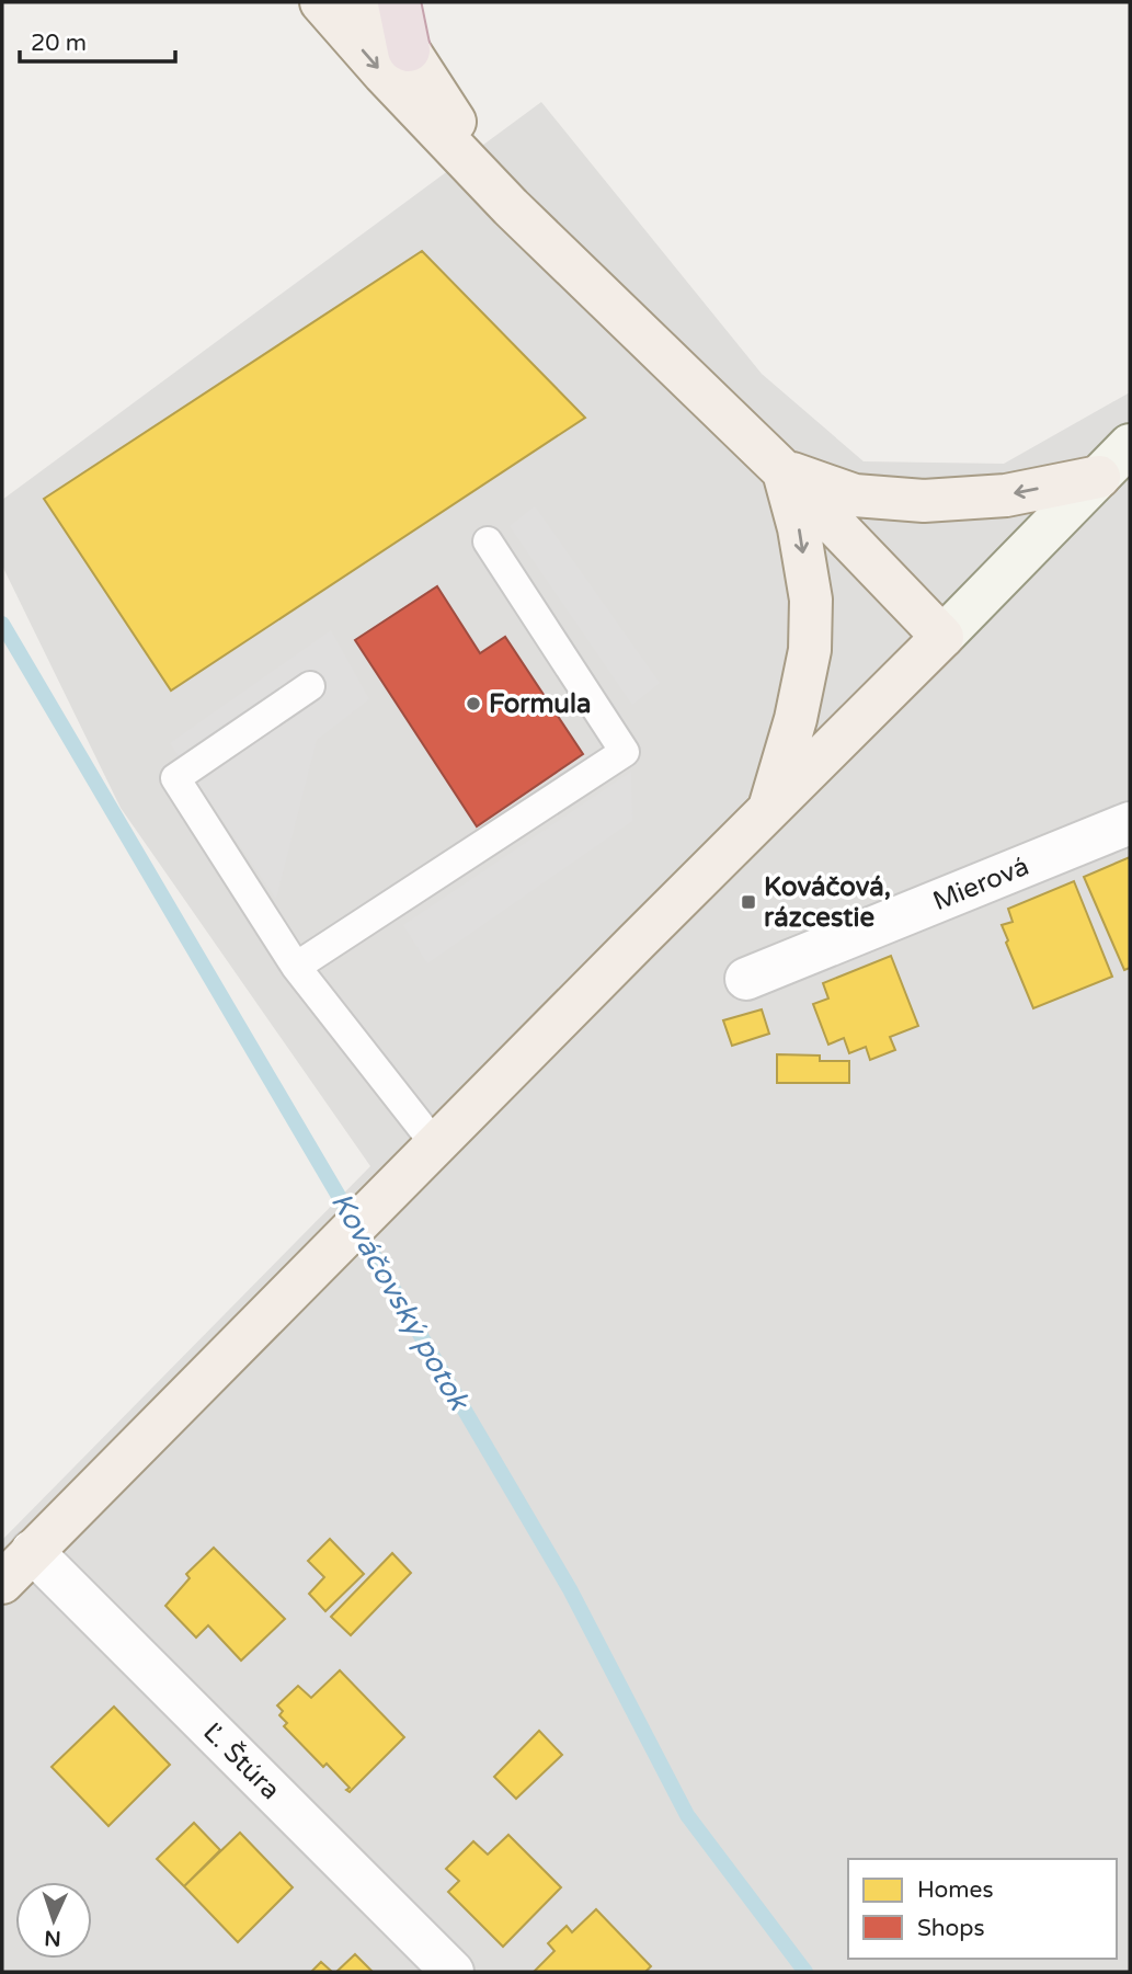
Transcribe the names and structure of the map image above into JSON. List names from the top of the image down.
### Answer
{
  "streets": {
    "street": ["Mierová", "Ľ. Štúra"]
  },
  "water": ["Kováčovský potok"],
  "places": {
    "other": ["Formula"],
    "transit": ["Kováčová, rázcestie"]
  },
  "legend": ["Homes", "Shops"],
  "scale_bar": "20 m",
  "north": "bottom"
}
